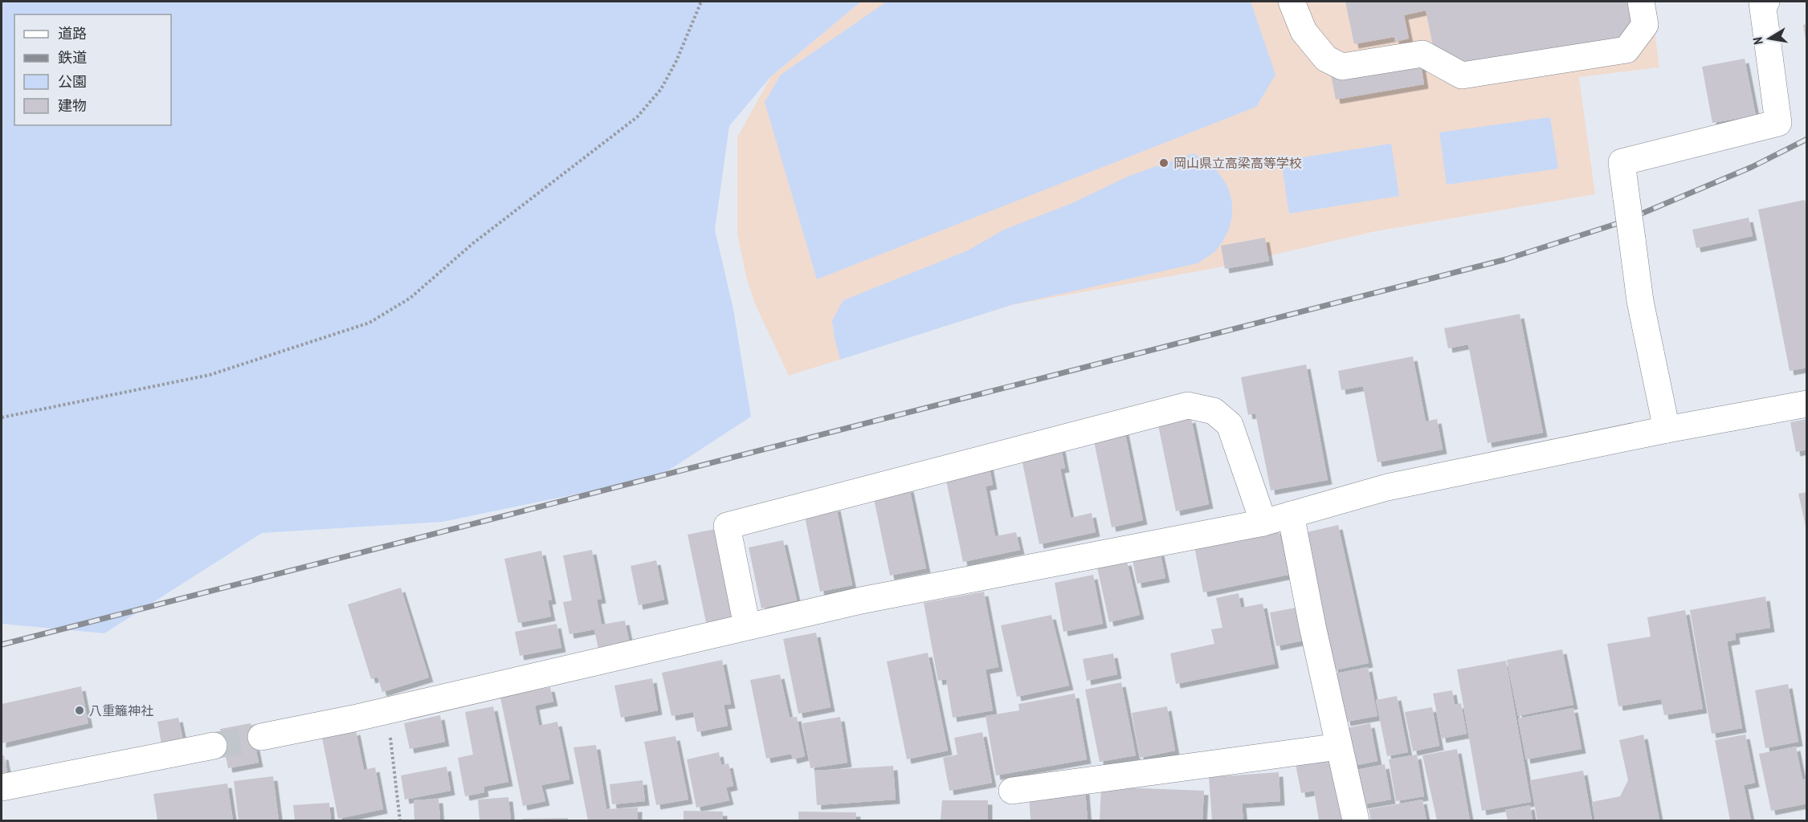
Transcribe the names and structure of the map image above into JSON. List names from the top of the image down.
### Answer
{
  "places": ["岡山県立高梁高等学校", "八重籬神社"],
  "legend": [
    "道路",
    "鉄道",
    "公園",
    "建物"
  ],
  "north": "left"
}
